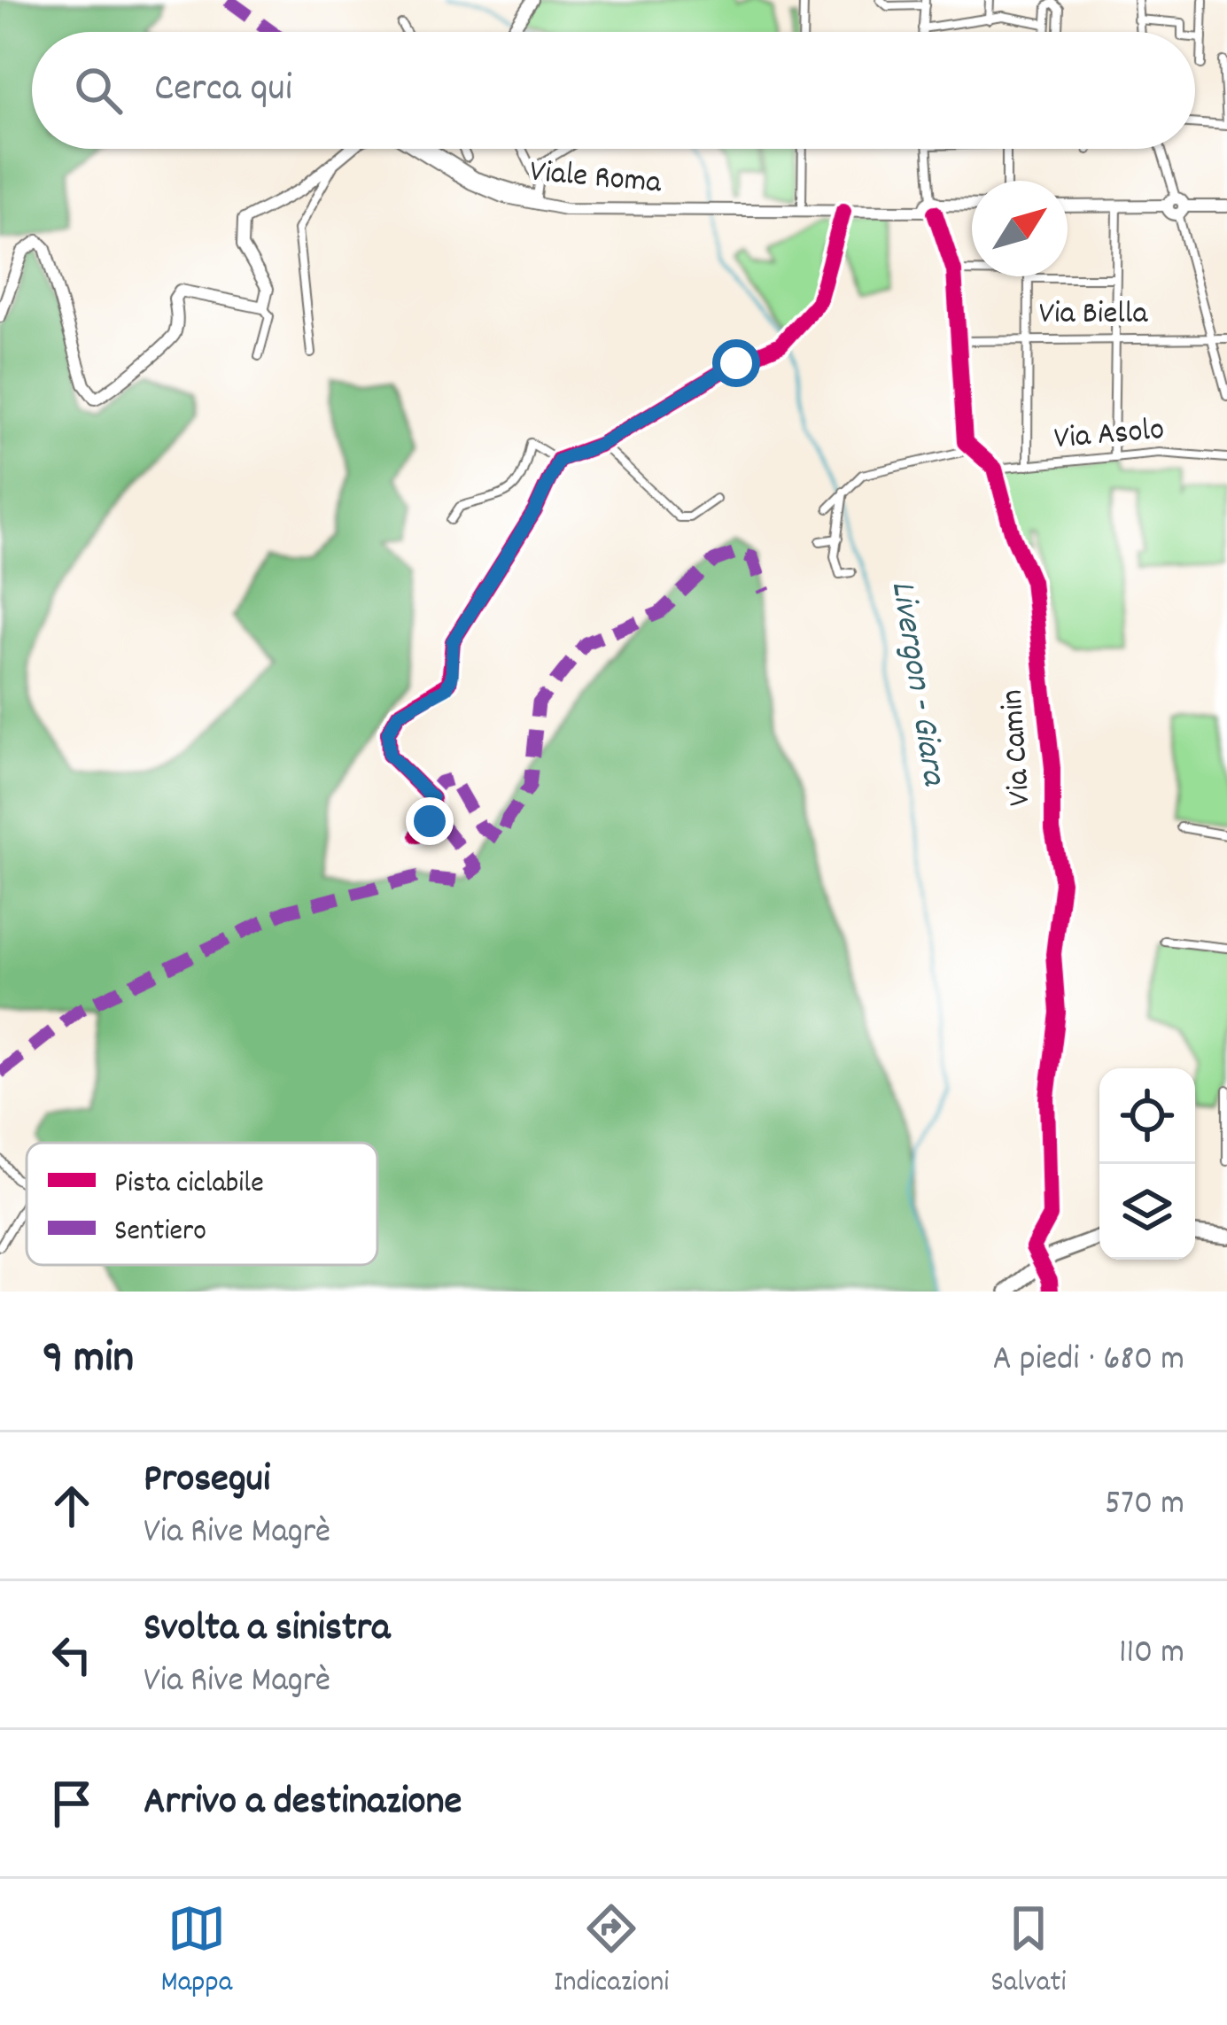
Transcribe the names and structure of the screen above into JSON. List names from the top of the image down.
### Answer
{
  "streets": {
    "main road": ["Viale Roma"],
    "street": ["Via Biella", "Via Asolo", "Via Camin"]
  },
  "crossings": [
    ["Via Asolo", "Via Camin"]
  ],
  "water": ["Livergon - Giara"],
  "legend": ["Pista ciclabile", "Sentiero"],
  "north": "top right",
  "page": {
    "search": "Cerca qui",
    "heading": ["9 min", "A piedi · 680 m"],
    "list": [
      ["Prosegui", "Via Rive Magrè", "570 m"],
      ["Svolta a sinistra", "Via Rive Magrè", "110 m"],
      "Arrivo a destinazione"
    ],
    "nav": ["Mappa", "Indicazioni", "Salvati"]
  }
}
